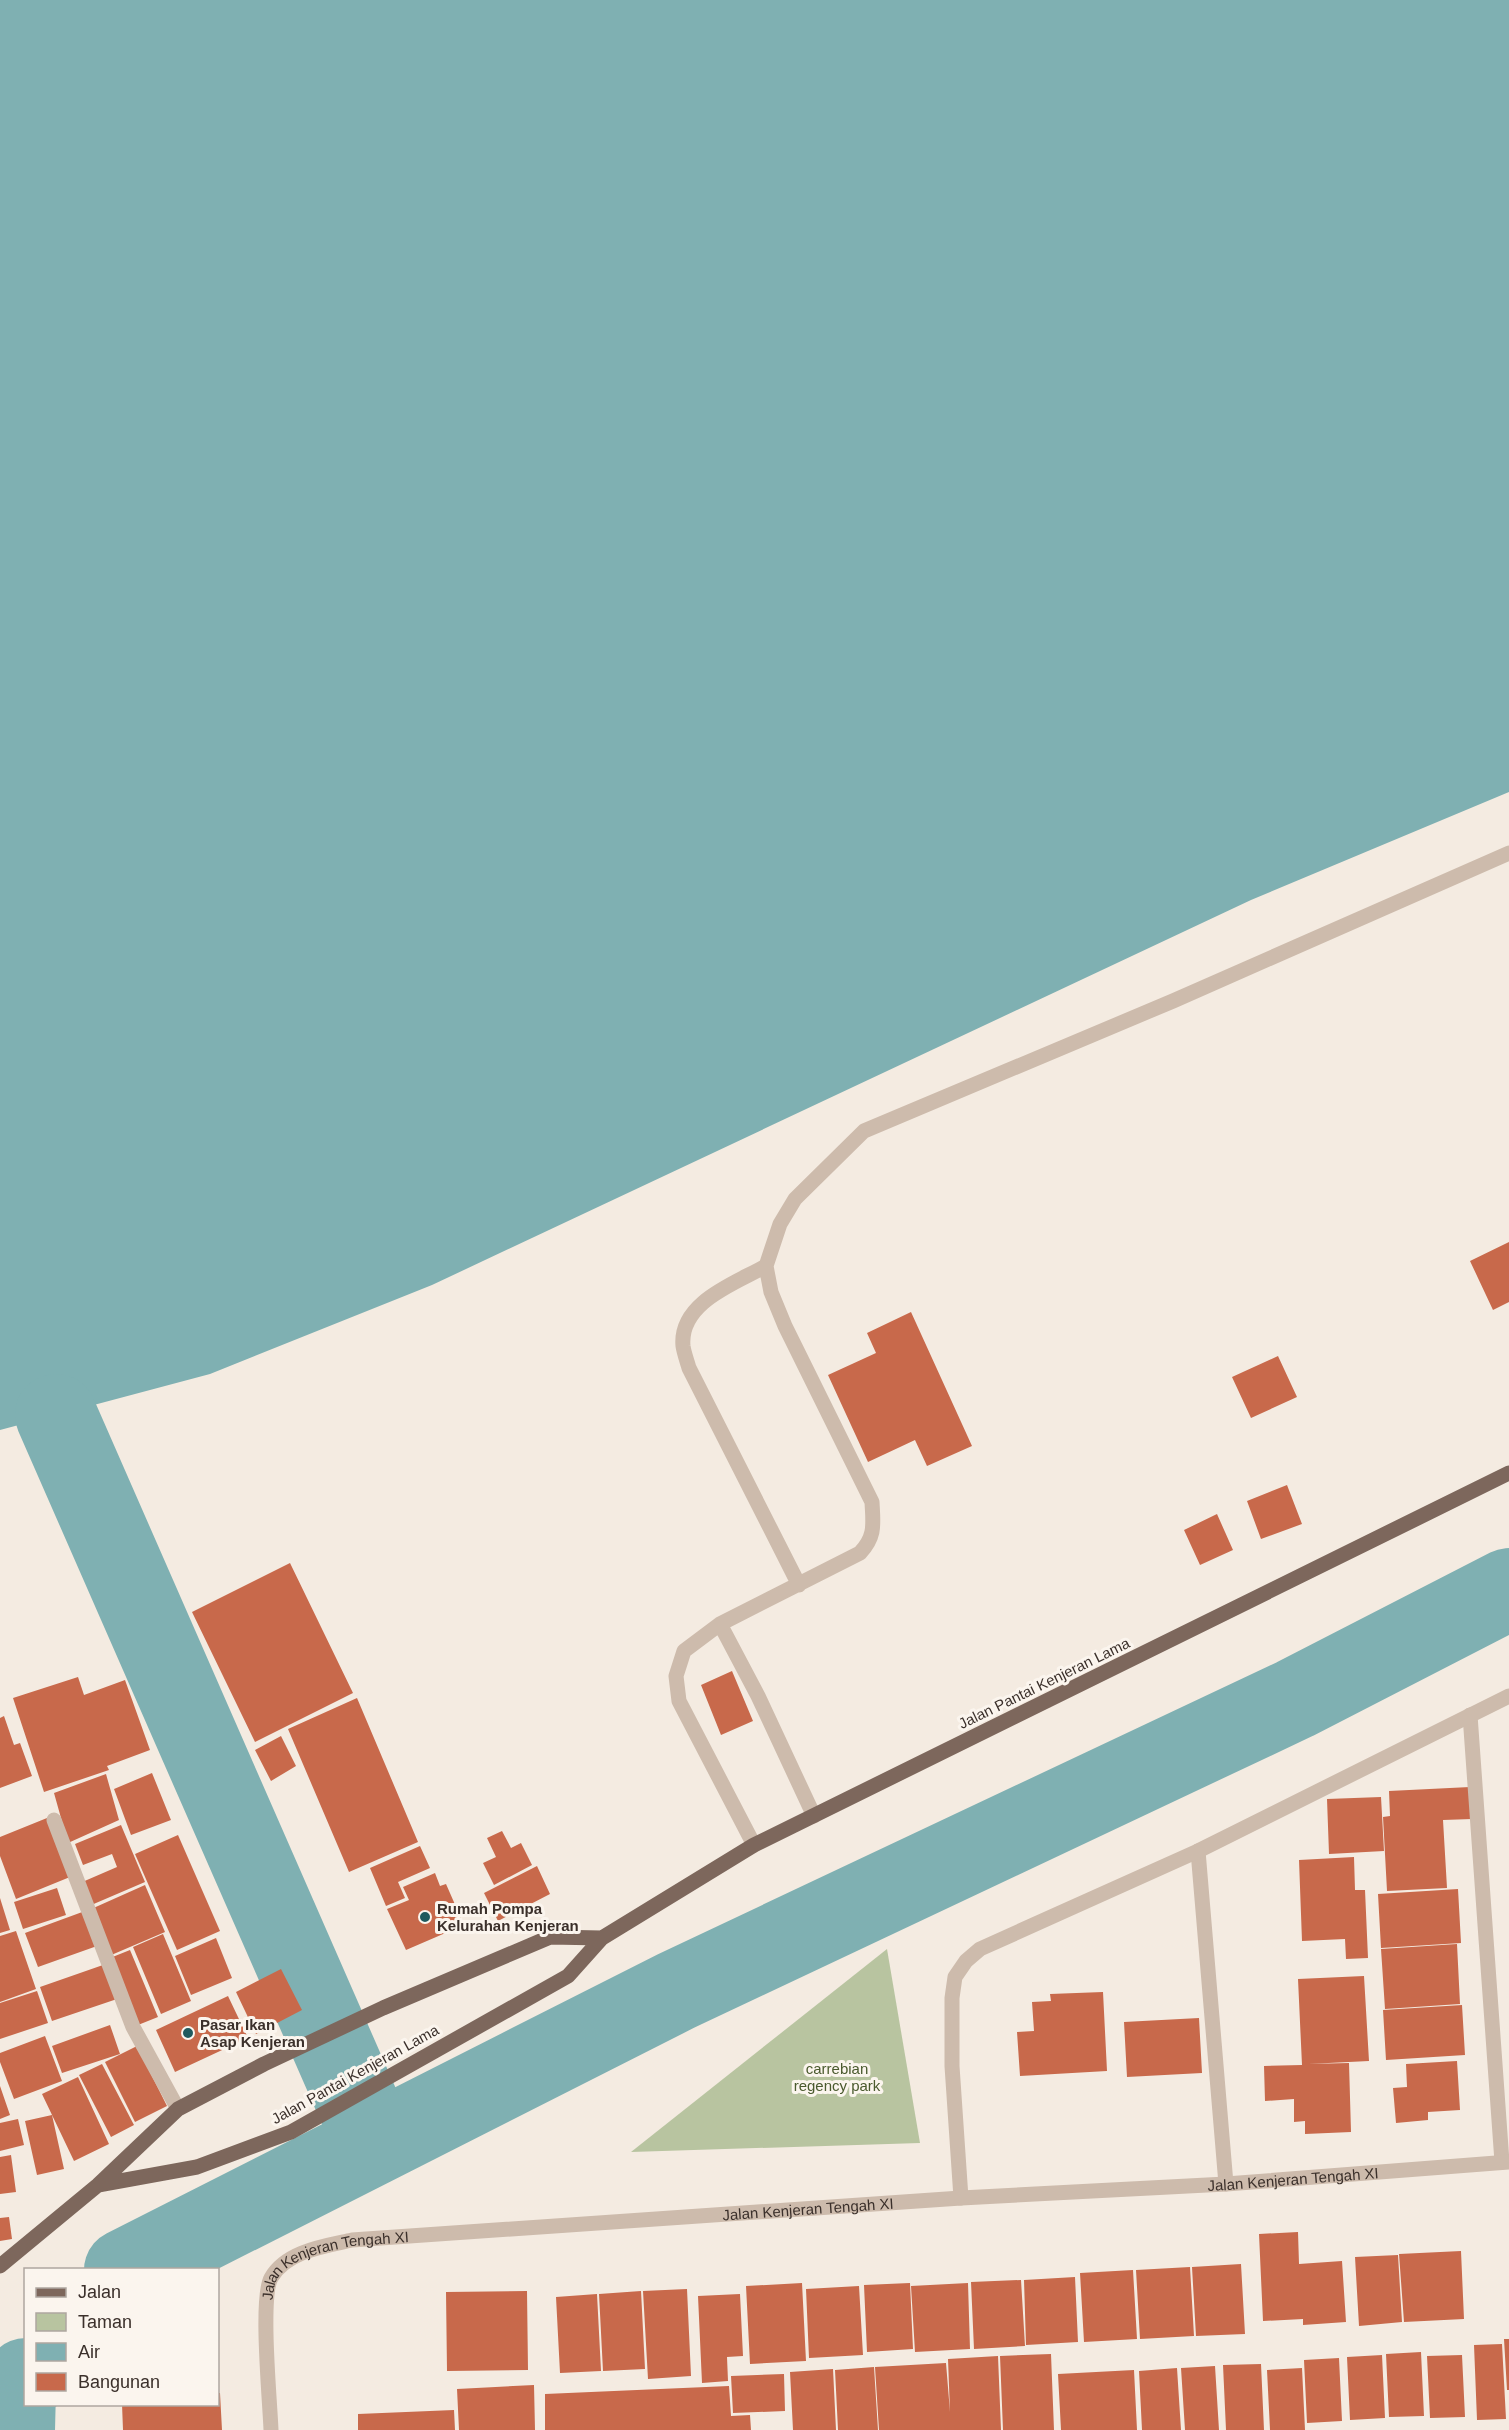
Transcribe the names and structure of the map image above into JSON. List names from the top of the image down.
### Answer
{
  "streets": {
    "main road": ["Jalan Pantai Kenjeran Lama"],
    "street": ["Jalan Kenjeran Tengah XI"]
  },
  "parks": ["carrebian regency park"],
  "places": ["Rumah Pompa Kelurahan Kenjeran", "Pasar Ikan Asap Kenjeran"],
  "legend": [
    "Jalan",
    "Taman",
    "Air",
    "Bangunan"
  ]
}
